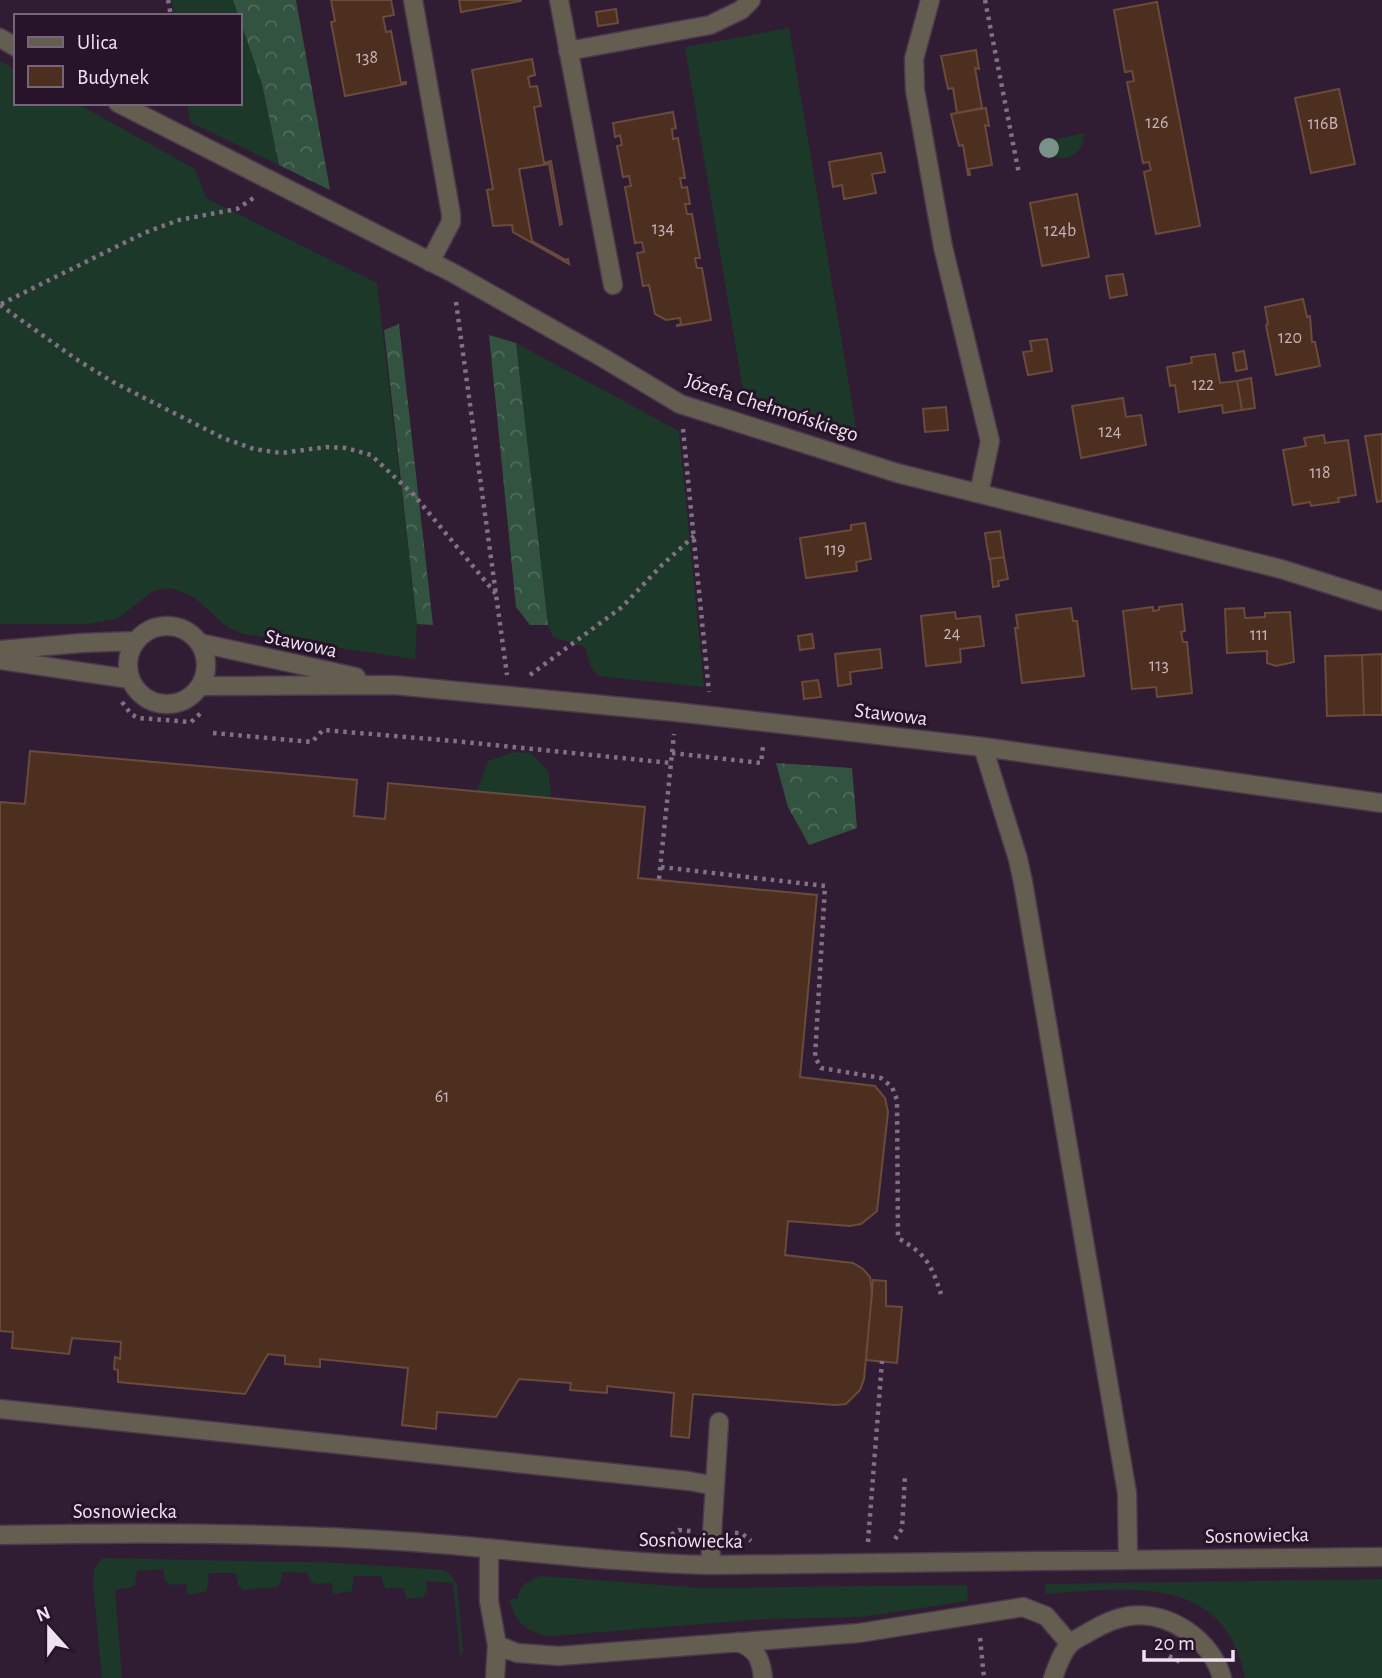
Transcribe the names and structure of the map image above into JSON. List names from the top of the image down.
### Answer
{
  "streets": {
    "street": ["Józefa Chełmońskiego", "Stawowa", "Sosnowiecka"]
  },
  "house_numbers": [
    "138",
    "126",
    "116B",
    "134",
    "124b",
    "120",
    "122",
    "124",
    "118",
    "119",
    "24",
    "111",
    "113",
    "61"
  ],
  "legend": ["Ulica", "Budynek"],
  "scale_bar": "20 m",
  "north": "top"
}
